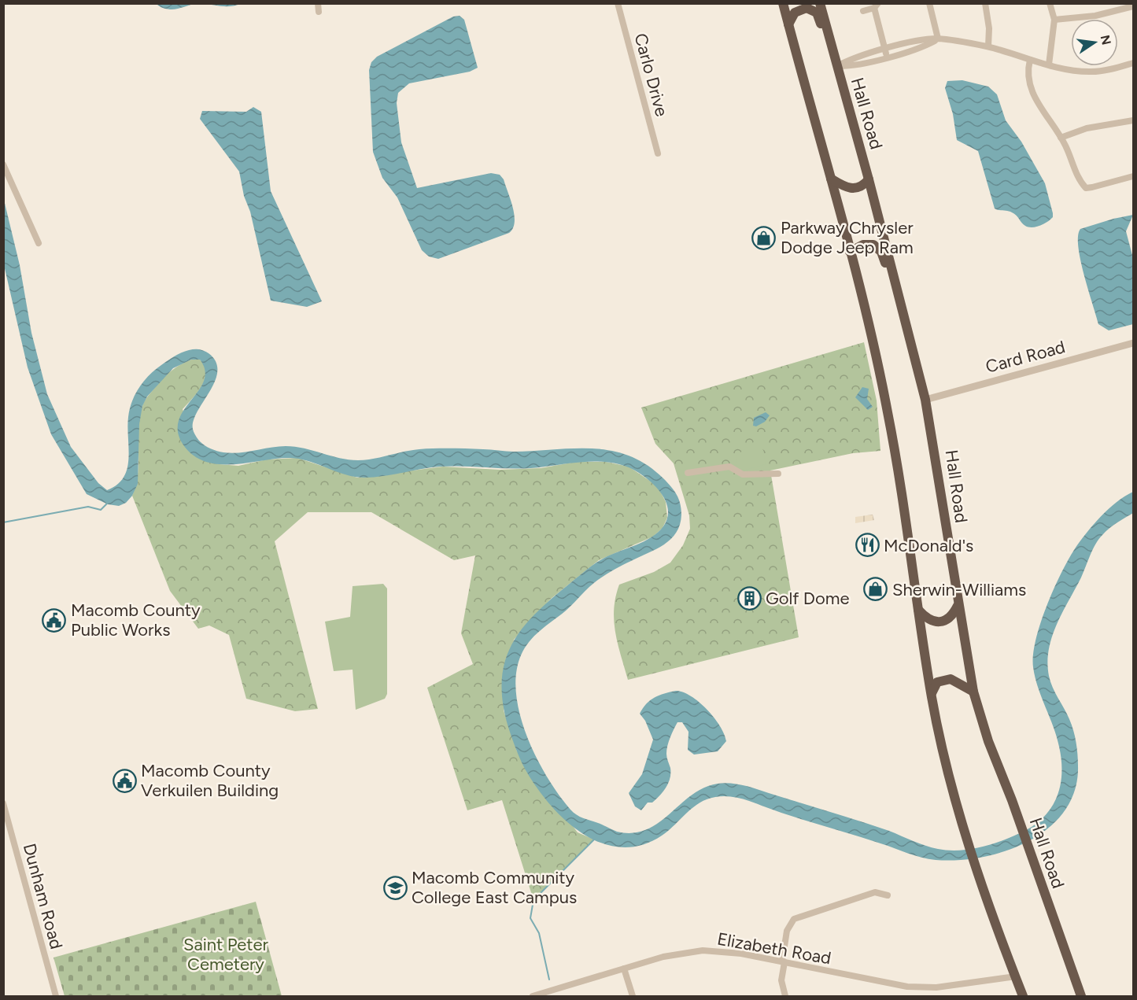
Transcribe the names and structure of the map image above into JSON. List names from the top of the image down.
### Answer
{
  "streets": {
    "highway": ["Hall Road"],
    "street": [
      "Carlo Drive",
      "Card Road",
      "Dunham Road",
      "Elizabeth Road"
    ]
  },
  "crossings": [
    ["Hall Road", "Card Road"]
  ],
  "parks": ["Saint Peter Cemetery"],
  "places": {
    "shop": ["Parkway Chrysler Dodge Jeep Ram", "Sherwin-Williams"],
    "restaurant": ["McDonald's"],
    "building": ["Golf Dome"],
    "public building": ["Macomb County Public Works", "Macomb County Verkuilen Building"],
    "school or university": ["Macomb Community College East Campus"]
  },
  "north": "right"
}
